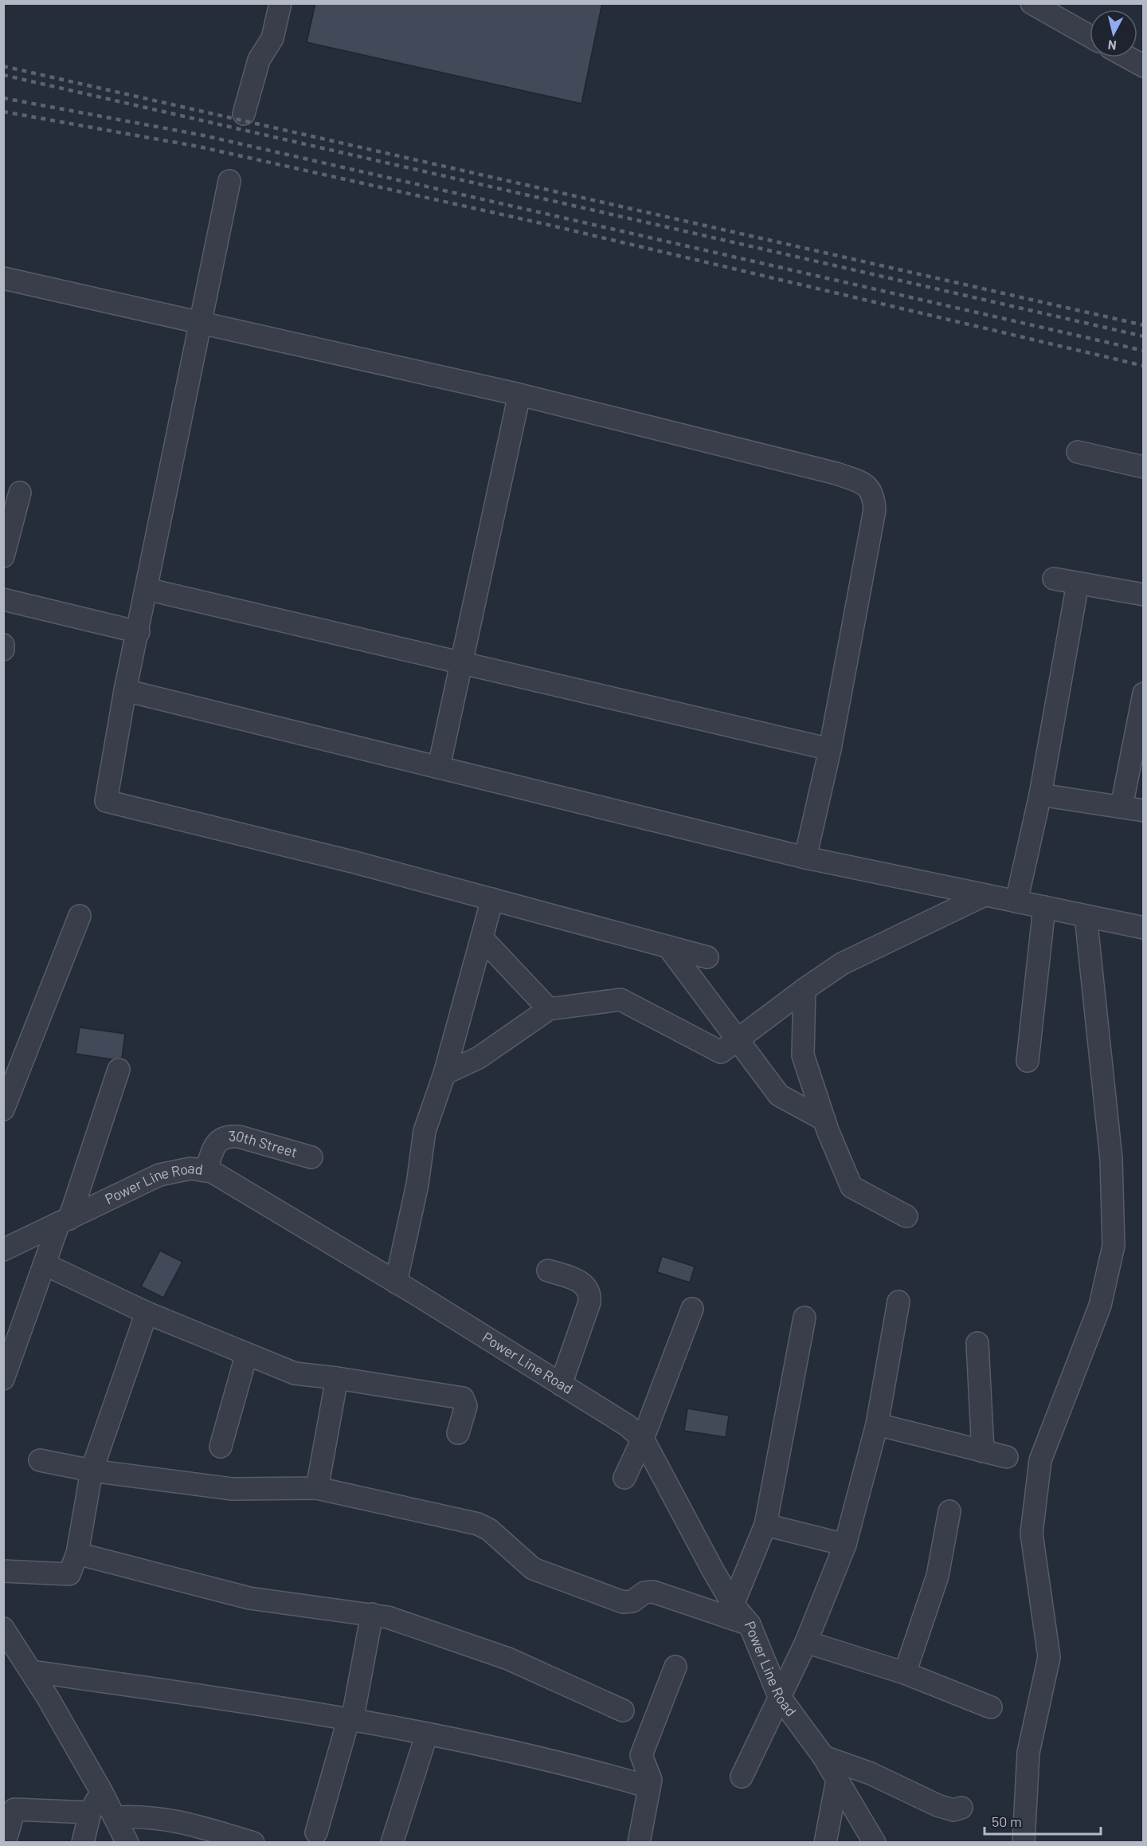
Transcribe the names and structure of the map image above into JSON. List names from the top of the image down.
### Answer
{
  "streets": {
    "street": ["30th Street", "Power Line Road"]
  },
  "crossings": [
    ["30th Street", "Power Line Road"]
  ],
  "scale_bar": "50 m",
  "north": "bottom"
}
